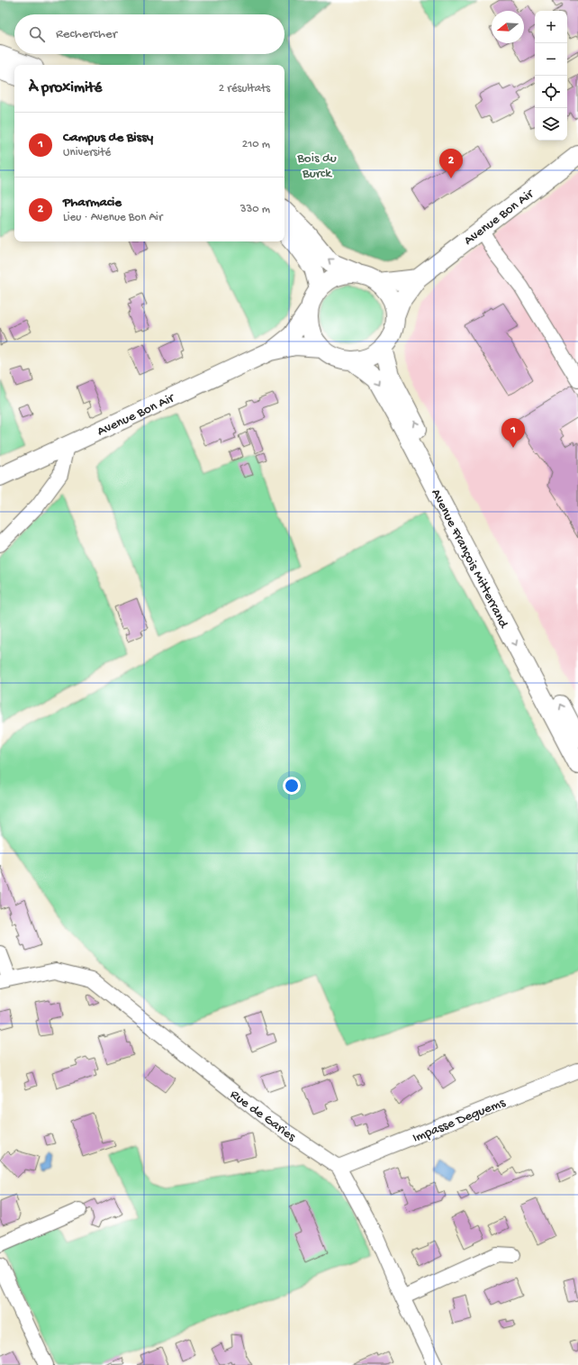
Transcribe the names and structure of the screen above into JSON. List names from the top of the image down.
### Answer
{
  "streets": {
    "main road": ["Avenue Bon Air", "Avenue François Mitterrand"],
    "street": ["Rue de Garies", "Impasse Deguems"]
  },
  "crossings": [
    ["Avenue Bon Air", "Avenue François Mitterrand"],
    ["Rue de Garies", "Impasse Deguems"]
  ],
  "parks": ["Bois du Burck"],
  "north": "left",
  "page": {
    "map_buttons": ["+", "−"],
    "search": "Rechercher",
    "heading": ["À proximité", "2 résultats"],
    "list": [
      {
        "mark": "1",
        "name": "Campus de Bissy",
        "note": "Université",
        "value": "210 m"
      },
      {
        "mark": "2",
        "name": "Pharmacie",
        "note": "Lieu · Avenue Bon Air",
        "value": "330 m"
      }
    ],
    "pins": ["2", "1"]
  }
}
